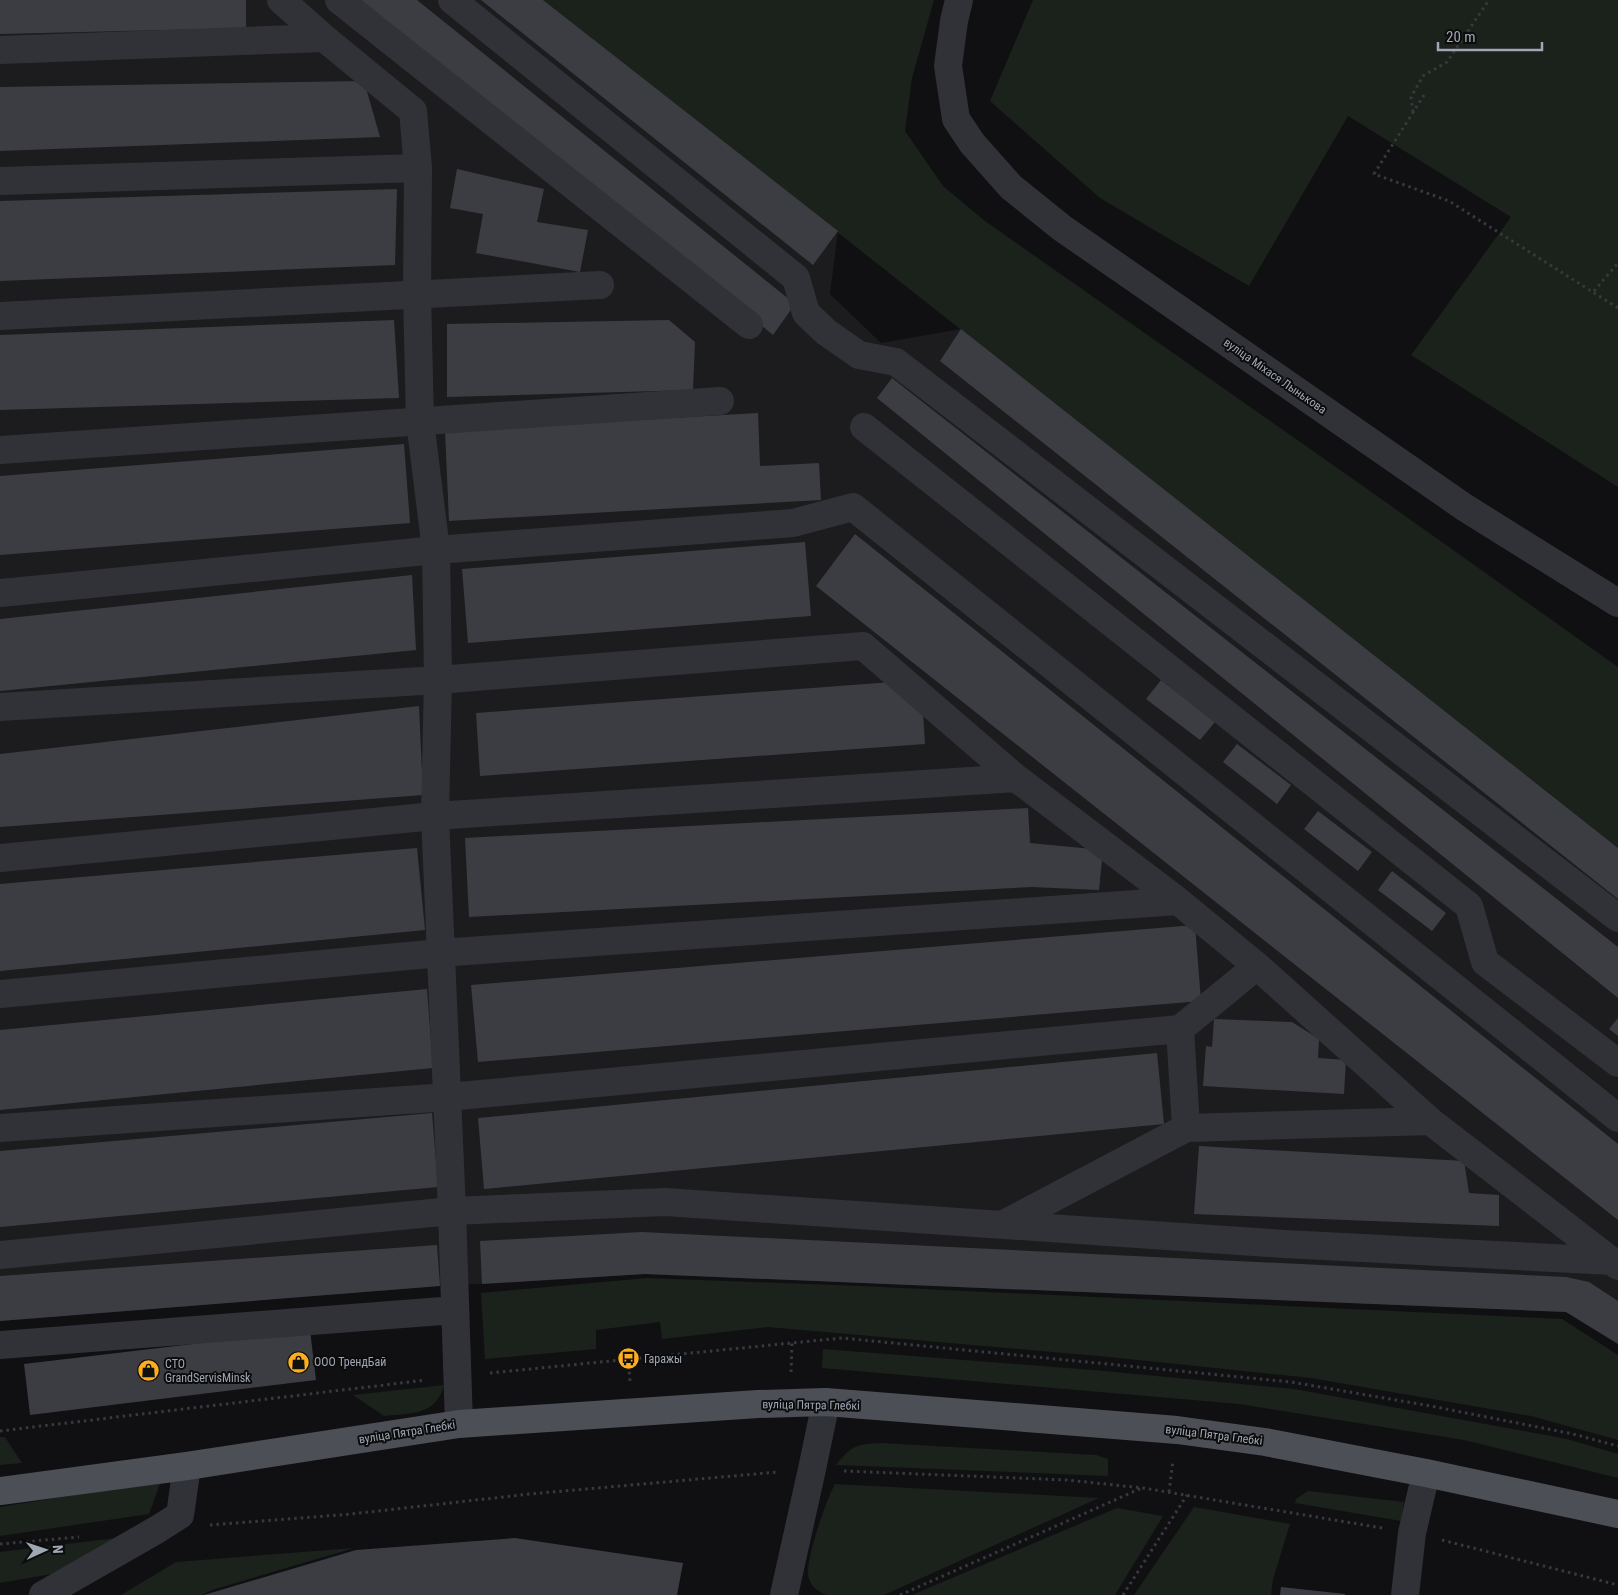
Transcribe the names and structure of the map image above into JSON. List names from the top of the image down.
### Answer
{
  "streets": {
    "main road": ["вуліца Пятра Глебкі"],
    "street": ["вуліца Міхася Лынькова"]
  },
  "places": {
    "bus stop": ["Гаражы"],
    "shop": ["ООО ТрендБай", "СТО GrandServisMinsk"]
  },
  "scale_bar": "20 m",
  "north": "right"
}
